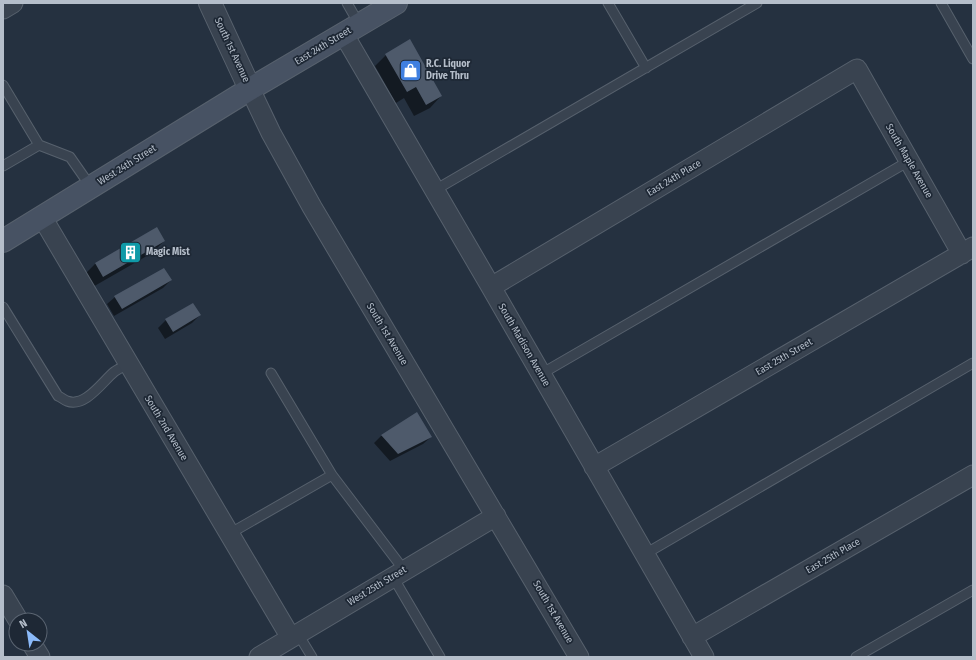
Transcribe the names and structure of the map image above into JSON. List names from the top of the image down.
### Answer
{
  "streets": {
    "main road": ["East 24th Street", "West 24th Street"],
    "street": [
      "South 1st Avenue",
      "South Maple Avenue",
      "East 24th Place",
      "South Madison Avenue",
      "East 25th Street",
      "South 2nd Avenue",
      "East 25th Place",
      "West 25th Street"
    ]
  },
  "crossings": [
    ["East 24th Street", "South 1st Avenue"],
    ["East 24th Street", "West 24th Street"],
    ["East 24th Street", "South Madison Avenue"],
    ["South 1st Avenue", "West 24th Street"],
    ["South 1st Avenue", "West 25th Street"],
    ["South Maple Avenue", "East 24th Place"],
    ["South Maple Avenue", "East 25th Street"],
    ["West 24th Street", "South 2nd Avenue"],
    ["East 24th Place", "South Madison Avenue"],
    ["South Madison Avenue", "East 25th Street"],
    ["South Madison Avenue", "East 25th Place"],
    ["South 2nd Avenue", "West 25th Street"]
  ],
  "places": {
    "shop": ["R.C. Liquor Drive Thru"],
    "building": ["Magic Mist"]
  },
  "north": "top left"
}
